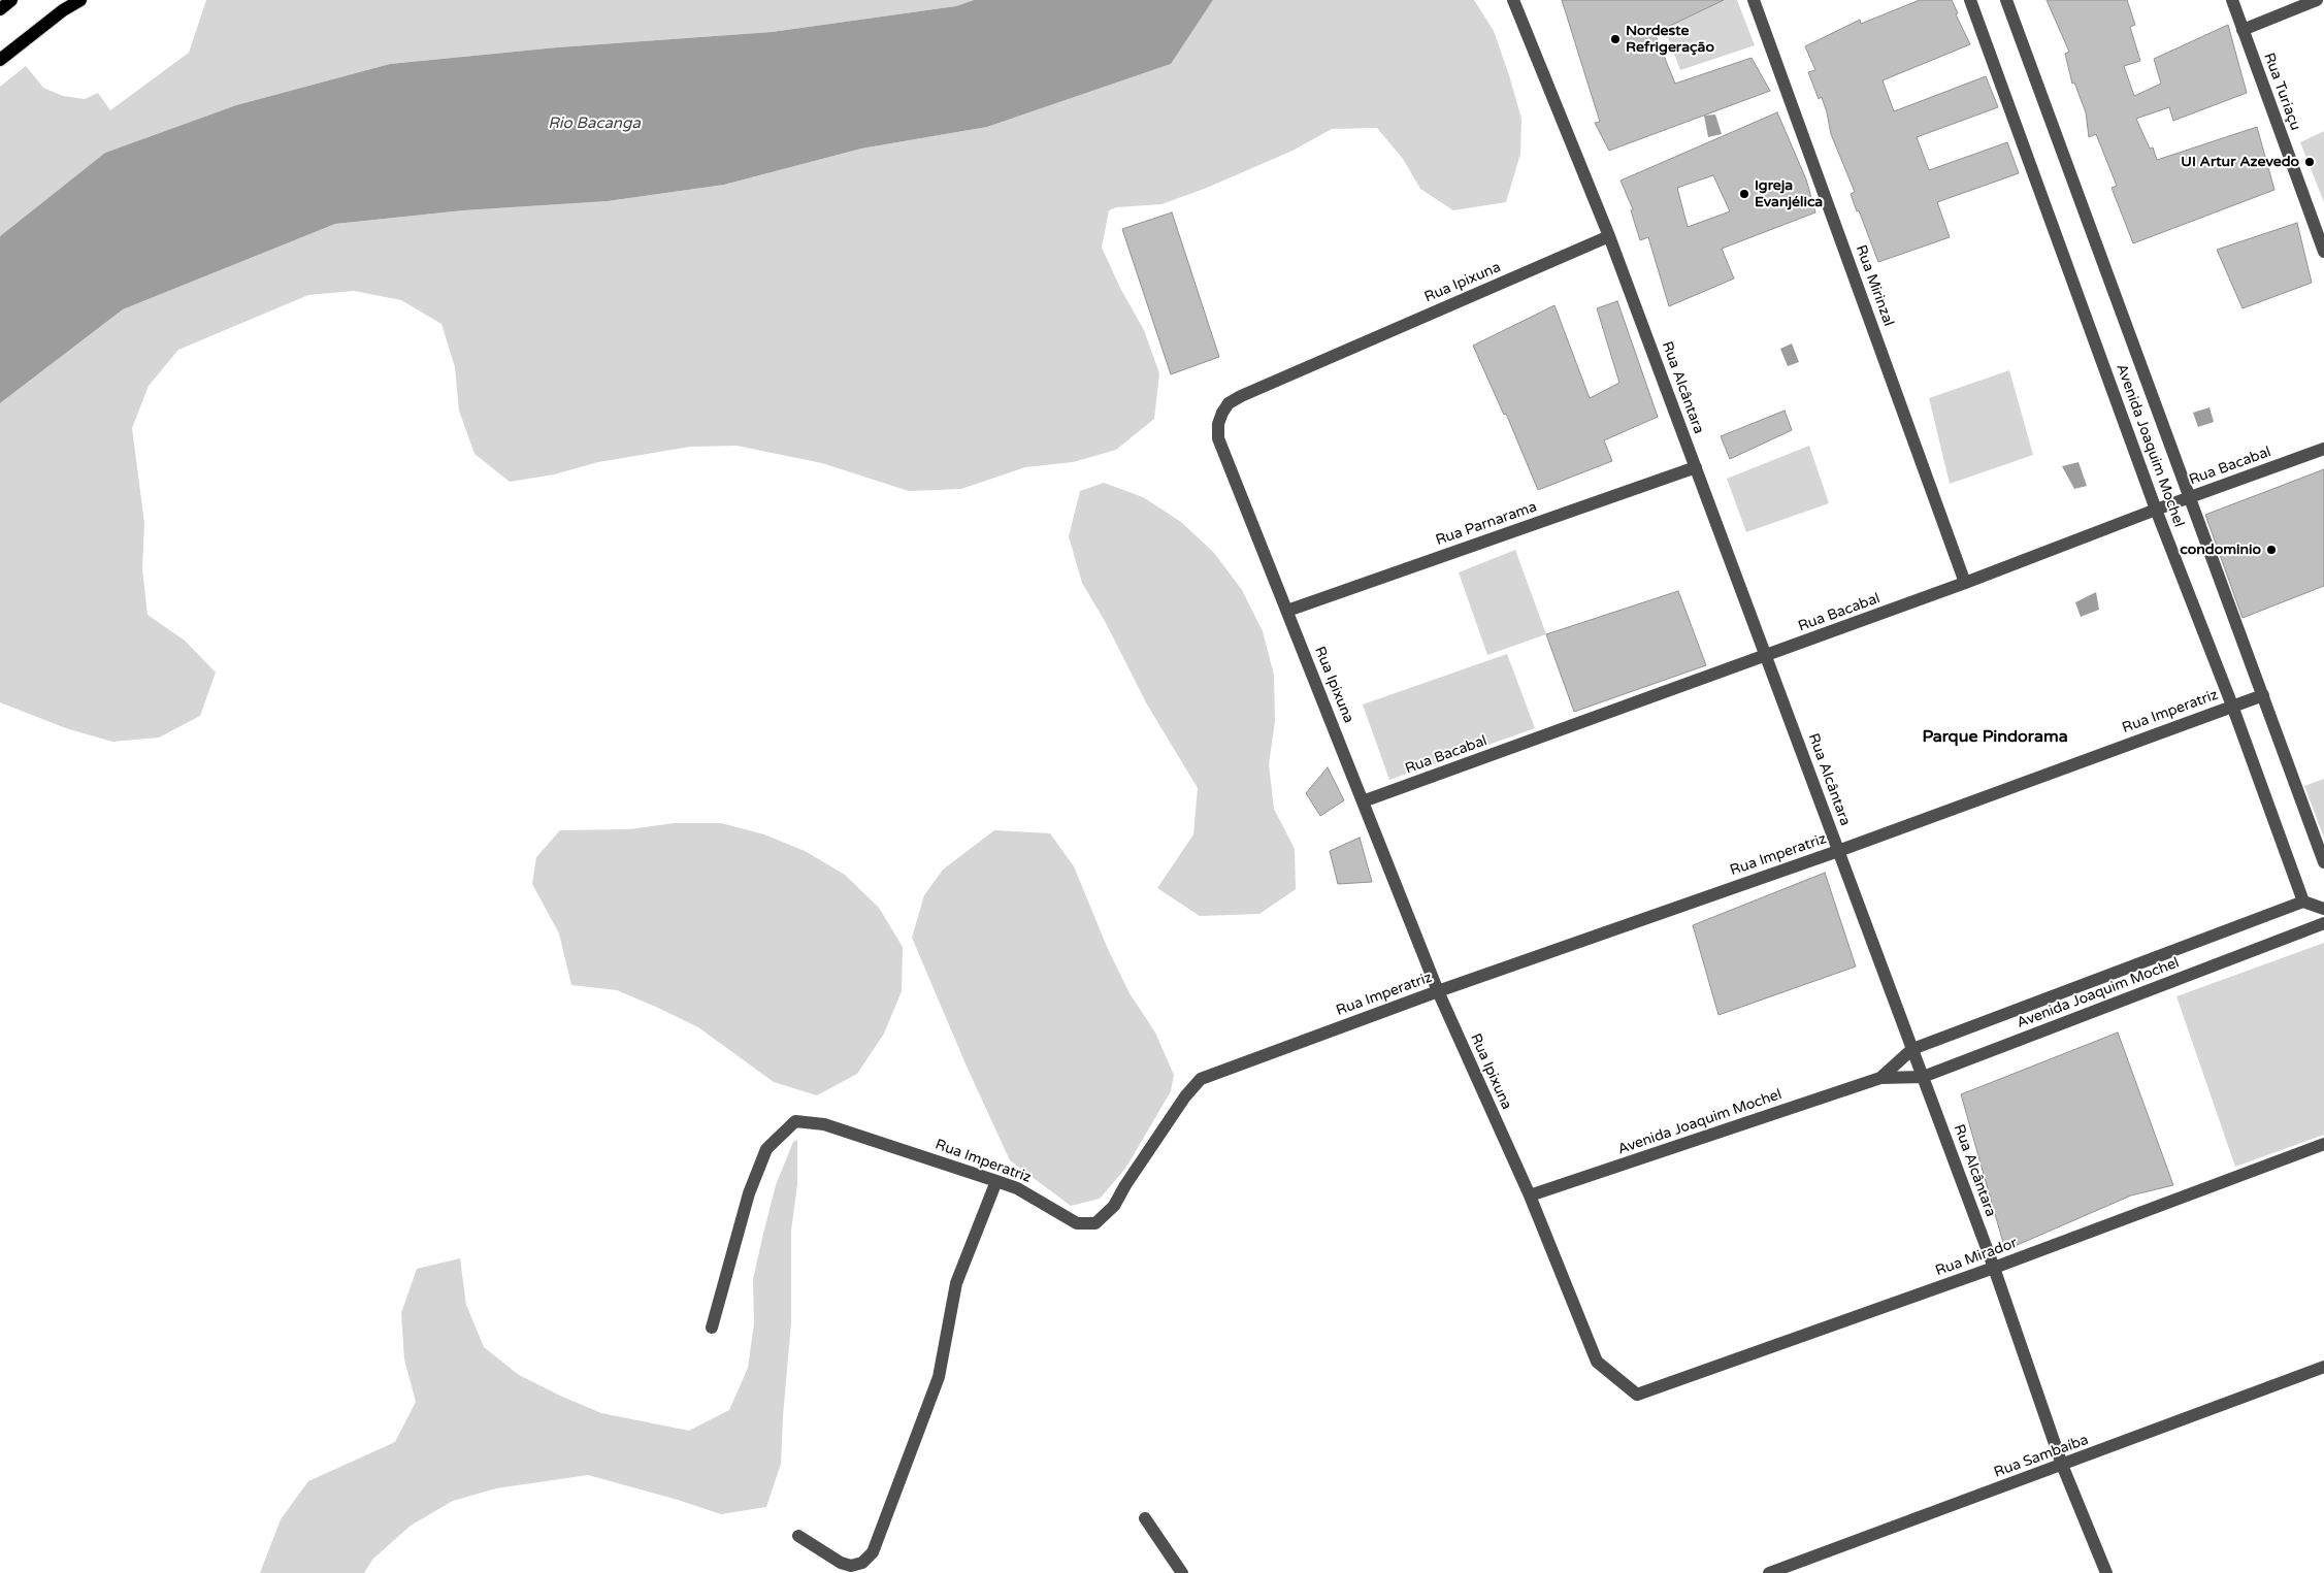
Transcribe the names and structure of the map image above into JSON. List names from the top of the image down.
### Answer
{
  "streets": {
    "street": [
      "Rua Turiaçu",
      "Rua Ipixuna",
      "Rua Mirinzal",
      "Rua Alcântara",
      "Avenida Joaquim Mochel",
      "Rua Bacabal",
      "Rua Parnarama",
      "Rua Imperatriz",
      "Rua Mirador",
      "Rua Sambaíba"
    ]
  },
  "crossings": [
    ["Rua Ipixuna", "Rua Alcântara"],
    ["Rua Ipixuna", "Avenida Joaquim Mochel"],
    ["Rua Ipixuna", "Rua Bacabal"],
    ["Rua Ipixuna", "Rua Parnarama"],
    ["Rua Ipixuna", "Rua Imperatriz"],
    ["Rua Ipixuna", "Rua Mirador"],
    ["Rua Mirinzal", "Rua Bacabal"],
    ["Rua Alcântara", "Avenida Joaquim Mochel"],
    ["Rua Alcântara", "Rua Bacabal"],
    ["Rua Alcântara", "Rua Parnarama"],
    ["Rua Alcântara", "Rua Imperatriz"],
    ["Rua Alcântara", "Rua Mirador"],
    ["Rua Alcântara", "Rua Sambaíba"],
    ["Avenida Joaquim Mochel", "Rua Bacabal"],
    ["Avenida Joaquim Mochel", "Rua Imperatriz"]
  ],
  "districts": ["Parque Pindorama"],
  "water": ["Rio Bacanga"],
  "places": [
    "Nordeste Refrigeração",
    "UI Artur Azevedo",
    "Igreja Evanjélica",
    "condominio"
  ]
}
